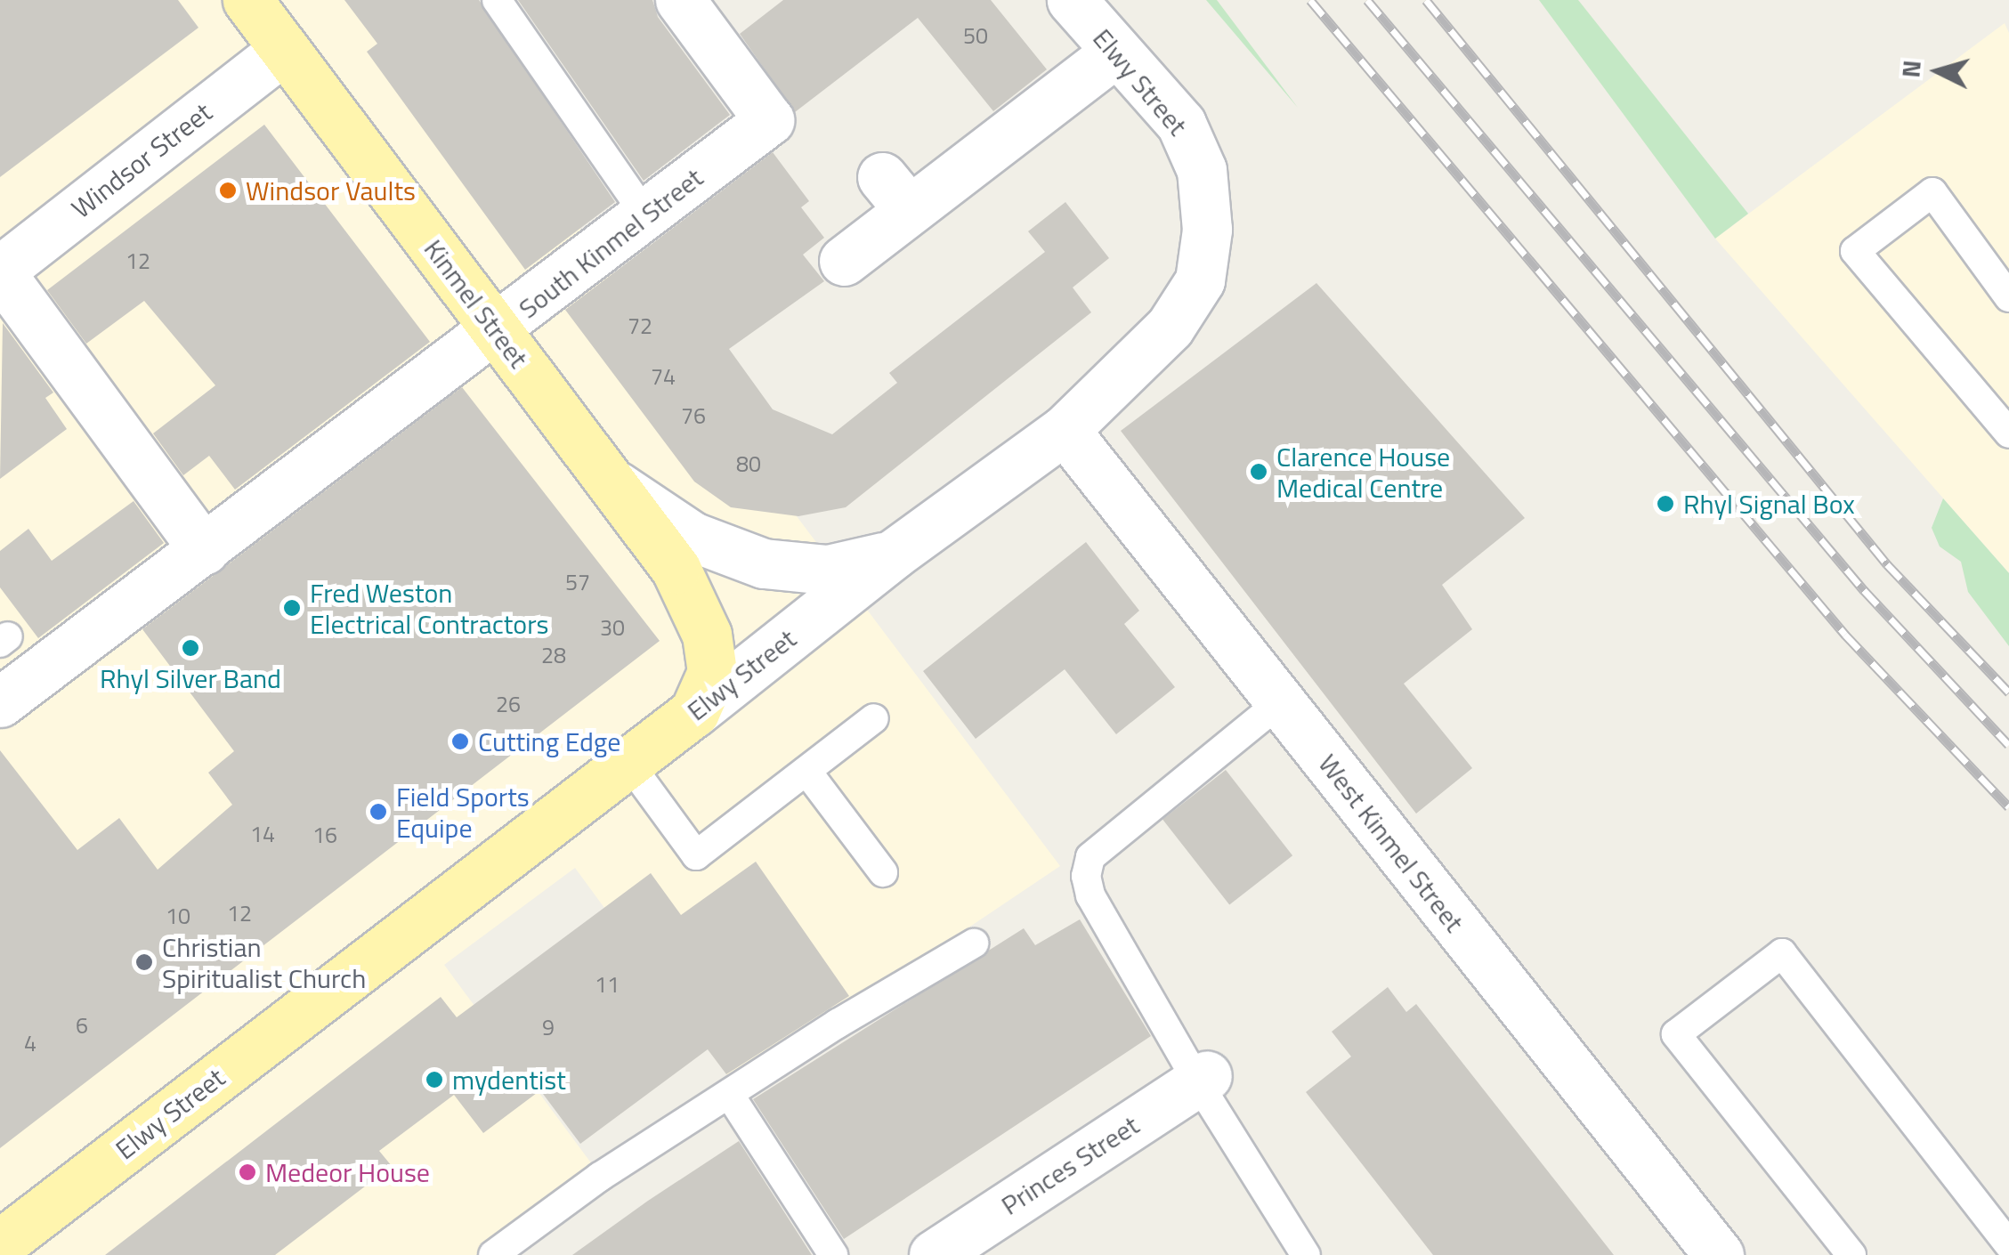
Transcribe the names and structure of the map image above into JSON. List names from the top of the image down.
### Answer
{
  "streets": {
    "main road": ["Elwy Street", "Kinmel Street"],
    "street": [
      "Windsor Street",
      "South Kinmel Street",
      "West Kinmel Street",
      "Princes Street"
    ]
  },
  "crossings": [
    ["Elwy Street", "Kinmel Street"],
    ["Elwy Street", "West Kinmel Street"],
    ["Windsor Street", "Kinmel Street"],
    ["South Kinmel Street", "Kinmel Street"]
  ],
  "places": [
    "Windsor Vaults",
    "Clarence House Medical Centre",
    "Rhyl Signal Box",
    "Fred Weston Electrical Contractors",
    "Rhyl Silver Band",
    "Cutting Edge",
    "Field Sports Equipe",
    "Christian Spiritualist Church",
    "mydentist",
    "Medeor House"
  ],
  "house_numbers": [
    "50",
    "12",
    "72",
    "74",
    "76",
    "80",
    "57",
    "30",
    "28",
    "26",
    "14",
    "16",
    "12",
    "10",
    "11",
    "6",
    "9",
    "4"
  ],
  "north": "left"
}
